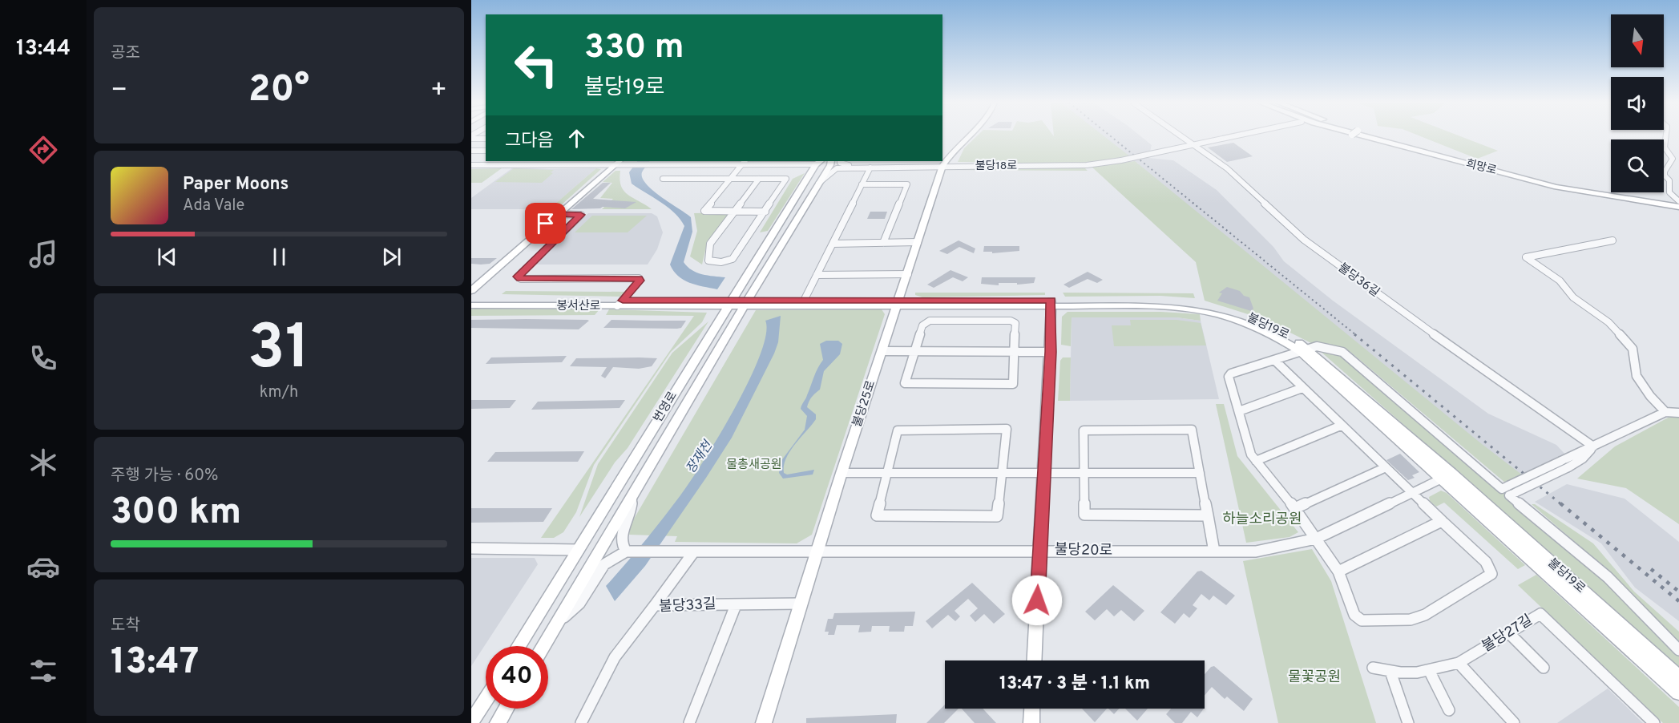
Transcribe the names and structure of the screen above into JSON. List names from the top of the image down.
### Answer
{
  "streets": {
    "street": [
      "불당18로",
      "희망로",
      "불당36길",
      "봉서산로",
      "불당19로",
      "불당25로",
      "번영로",
      "불당20로",
      "불당33길",
      "불당27길"
    ]
  },
  "crossings": [
    ["불당18로", "불당36길"],
    ["불당18로", "불당25로"],
    ["봉서산로", "불당19로"],
    ["봉서산로", "번영로"],
    ["불당19로", "불당25로"],
    ["불당19로", "번영로"],
    ["불당19로", "불당20로"],
    ["불당25로", "불당20로"],
    ["불당25로", "불당33길"]
  ],
  "water": ["장재천"],
  "parks": ["물총새공원", "하늘소리공원", "물꽃공원"],
  "north": "bottom",
  "page": {
    "tabs": "13:44",
    "tile": [
      "공조",
      ["31", "km/h"],
      ["주행 가능 · 60%", "300 km"],
      ["도착", "13:47"]
    ],
    "turn": ["330 m", "불당19로"],
    "heat": ["−", "20°", "+"],
    "then": "그다음",
    "song": ["Paper Moons", "Ada Vale"],
    "limit": "40",
    "trip": "13:47 · 3 분 · 1.1 km"
  }
}
